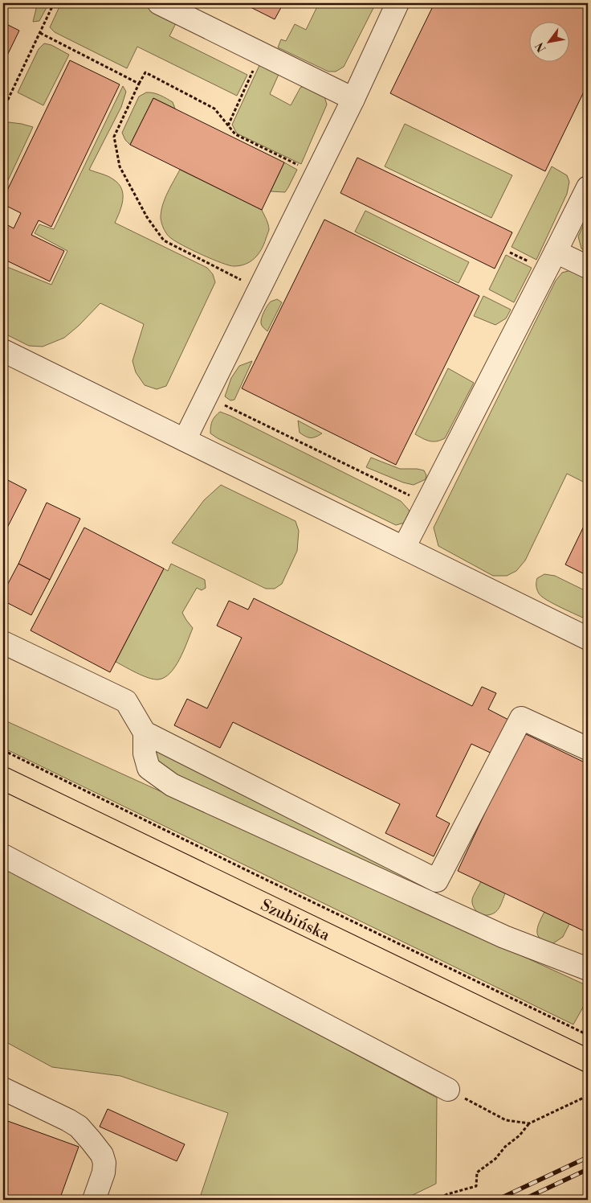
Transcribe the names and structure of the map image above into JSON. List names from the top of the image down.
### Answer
{
  "streets": {
    "main road": ["Szubińska"]
  },
  "north": "bottom left"
}
